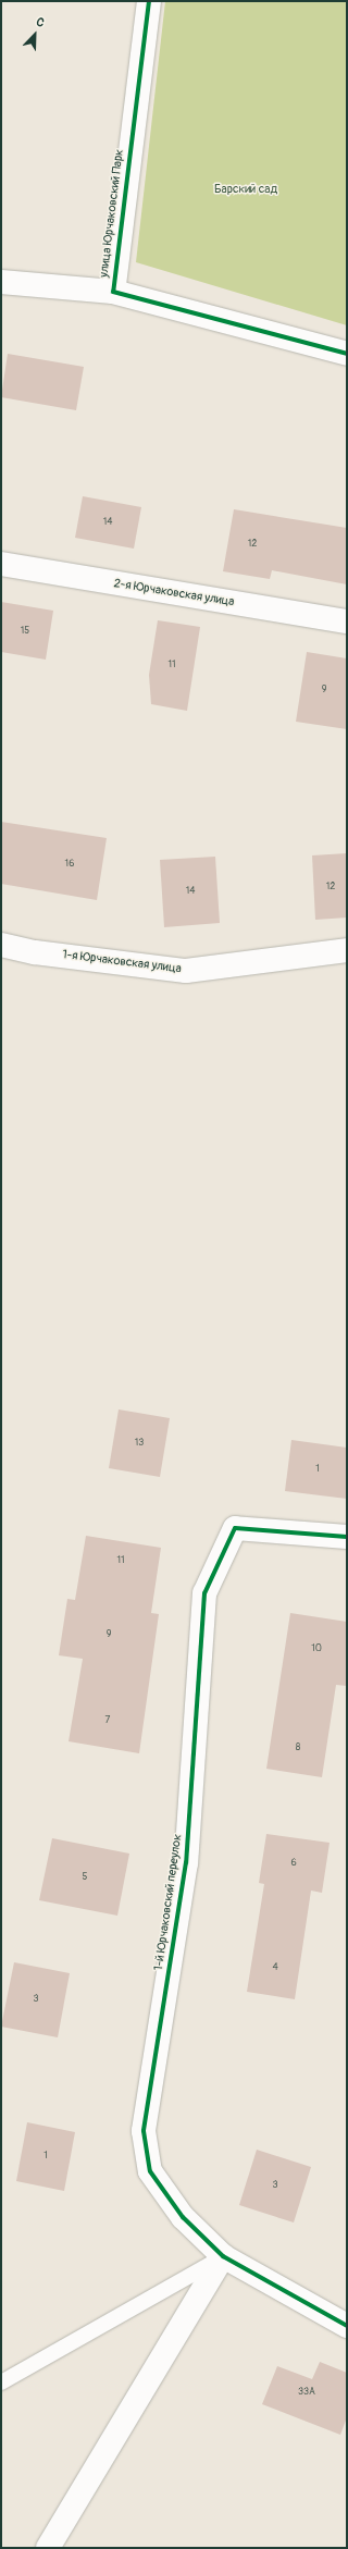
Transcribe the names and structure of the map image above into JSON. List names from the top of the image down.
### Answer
{
  "streets": {
    "street": [
      "улица Юрчаковский Парк",
      "2-я Юрчаковская улица",
      "1-я Юрчаковская улица",
      "1-й Юрчаковский переулок"
    ]
  },
  "parks": ["Барский сад"],
  "house_numbers": [
    "14",
    "12",
    "15",
    "11",
    "9",
    "16",
    "12",
    "14",
    "13",
    "1",
    "11",
    "9",
    "10",
    "7",
    "8",
    "6",
    "5",
    "4",
    "3",
    "1",
    "3",
    "33А"
  ],
  "north": "top right"
}
